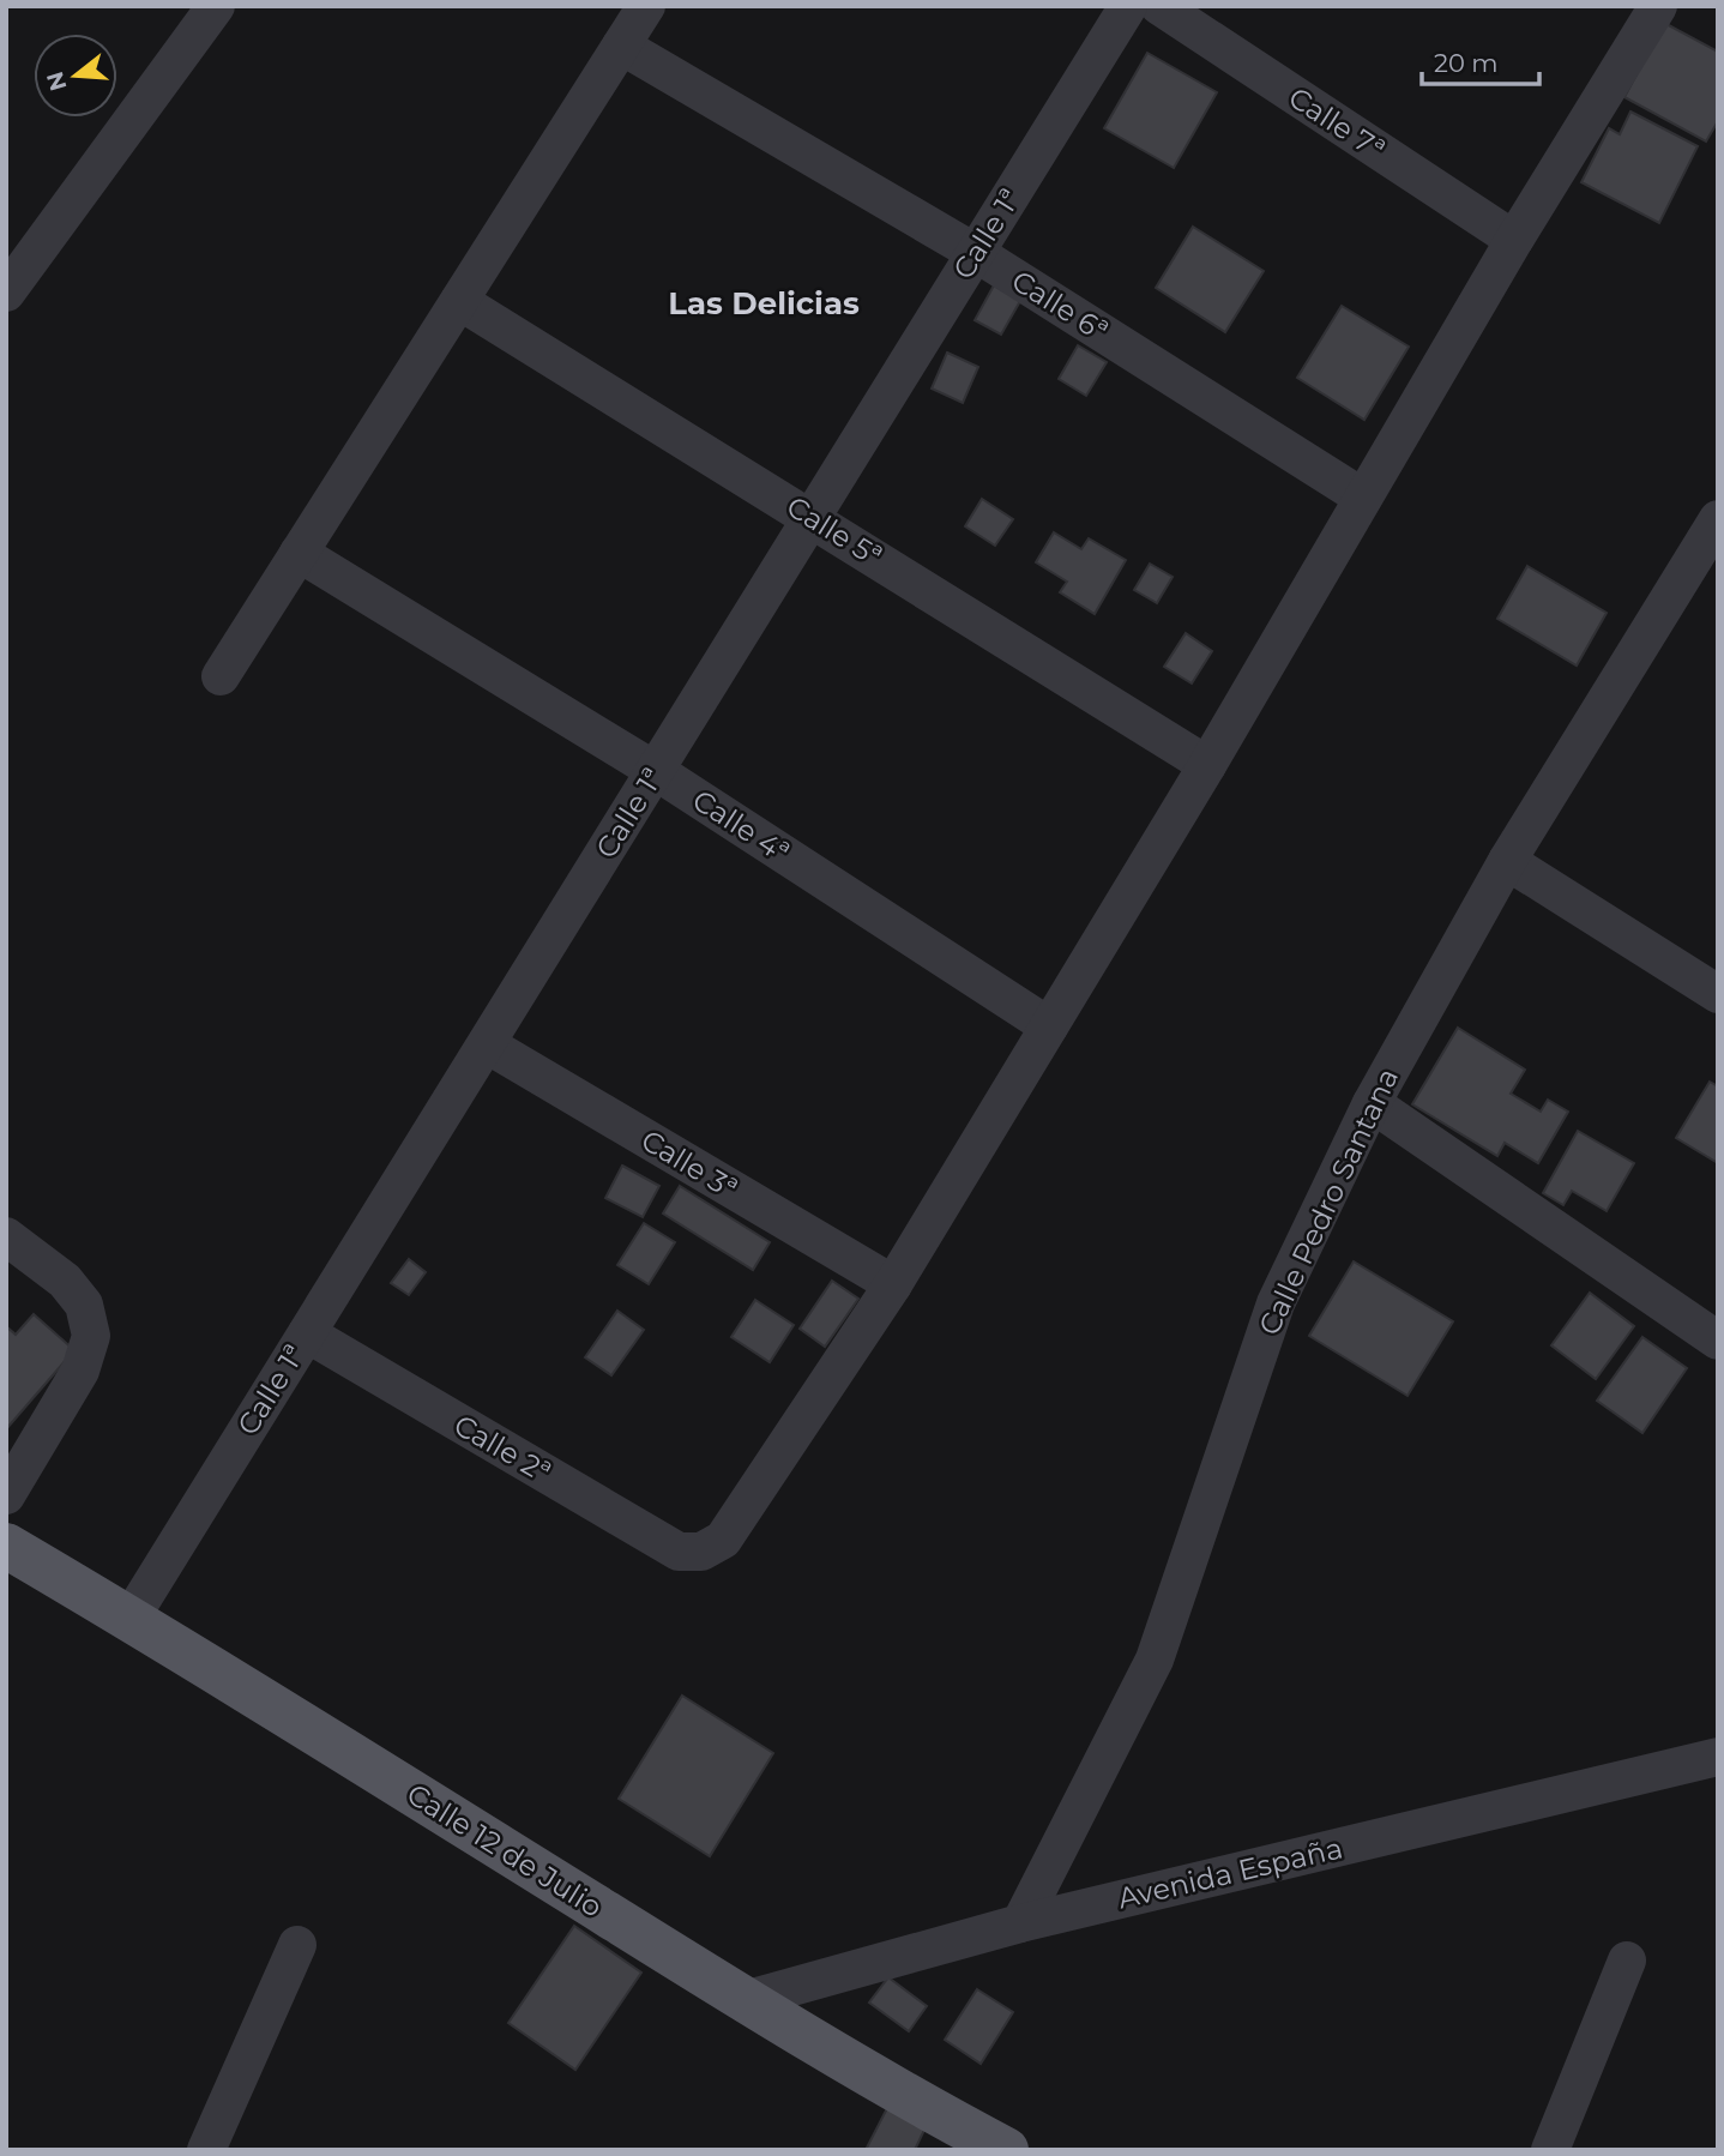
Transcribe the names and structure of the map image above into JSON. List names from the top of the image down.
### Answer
{
  "streets": {
    "main road": ["Calle 12 de Julio"],
    "street": [
      "Calle 7ª",
      "Calle 1ª",
      "Calle 6ª",
      "Calle 5ª",
      "Calle 4ª",
      "Calle 3ª",
      "Calle Pedro Santana",
      "Calle 2ª",
      "Avenida España"
    ]
  },
  "crossings": [
    ["Calle 1ª", "Calle 6ª"],
    ["Calle 1ª", "Calle 5ª"],
    ["Calle 1ª", "Calle 4ª"],
    ["Calle 1ª", "Calle 3ª"],
    ["Calle 1ª", "Calle 2ª"],
    ["Calle 1ª", "Calle 12 de Julio"],
    ["Calle 3ª", "Calle 2ª"],
    ["Calle Pedro Santana", "Avenida España"],
    ["Calle 12 de Julio", "Avenida España"]
  ],
  "districts": ["Las Delicias"],
  "scale_bar": "20 m",
  "north": "left"
}
